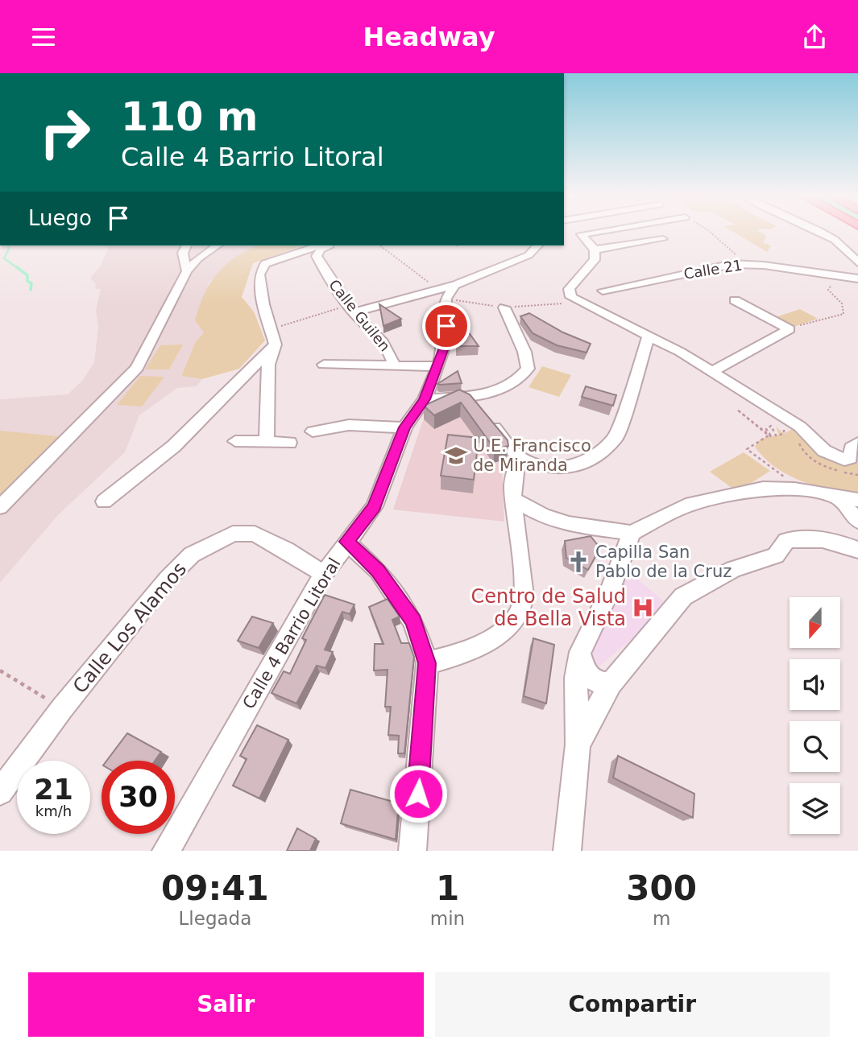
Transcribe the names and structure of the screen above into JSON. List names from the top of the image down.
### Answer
{
  "streets": {
    "street": [
      "Calle 21",
      "Calle Guilen",
      "Calle Los Alamos",
      "Calle 4 Barrio Litoral"
    ]
  },
  "crossings": [
    ["Calle Los Alamos", "Calle 4 Barrio Litoral"]
  ],
  "places": {
    "school or university": ["U.E. Francisco de Miranda"],
    "church": ["Capilla San Pablo de la Cruz"],
    "hospital": ["Centro de Salud de Bella Vista"]
  },
  "north": "bottom",
  "page": {
    "header": "Headway",
    "turn": ["110 m", "Calle 4 Barrio Litoral"],
    "then": "Luego",
    "speed": "21 km/h",
    "limit": "30",
    "eta": [
      "09:41",
      "Llegada",
      "1",
      "min",
      "300",
      "m"
    ],
    "buttons": ["Salir", "Compartir"]
  }
}
